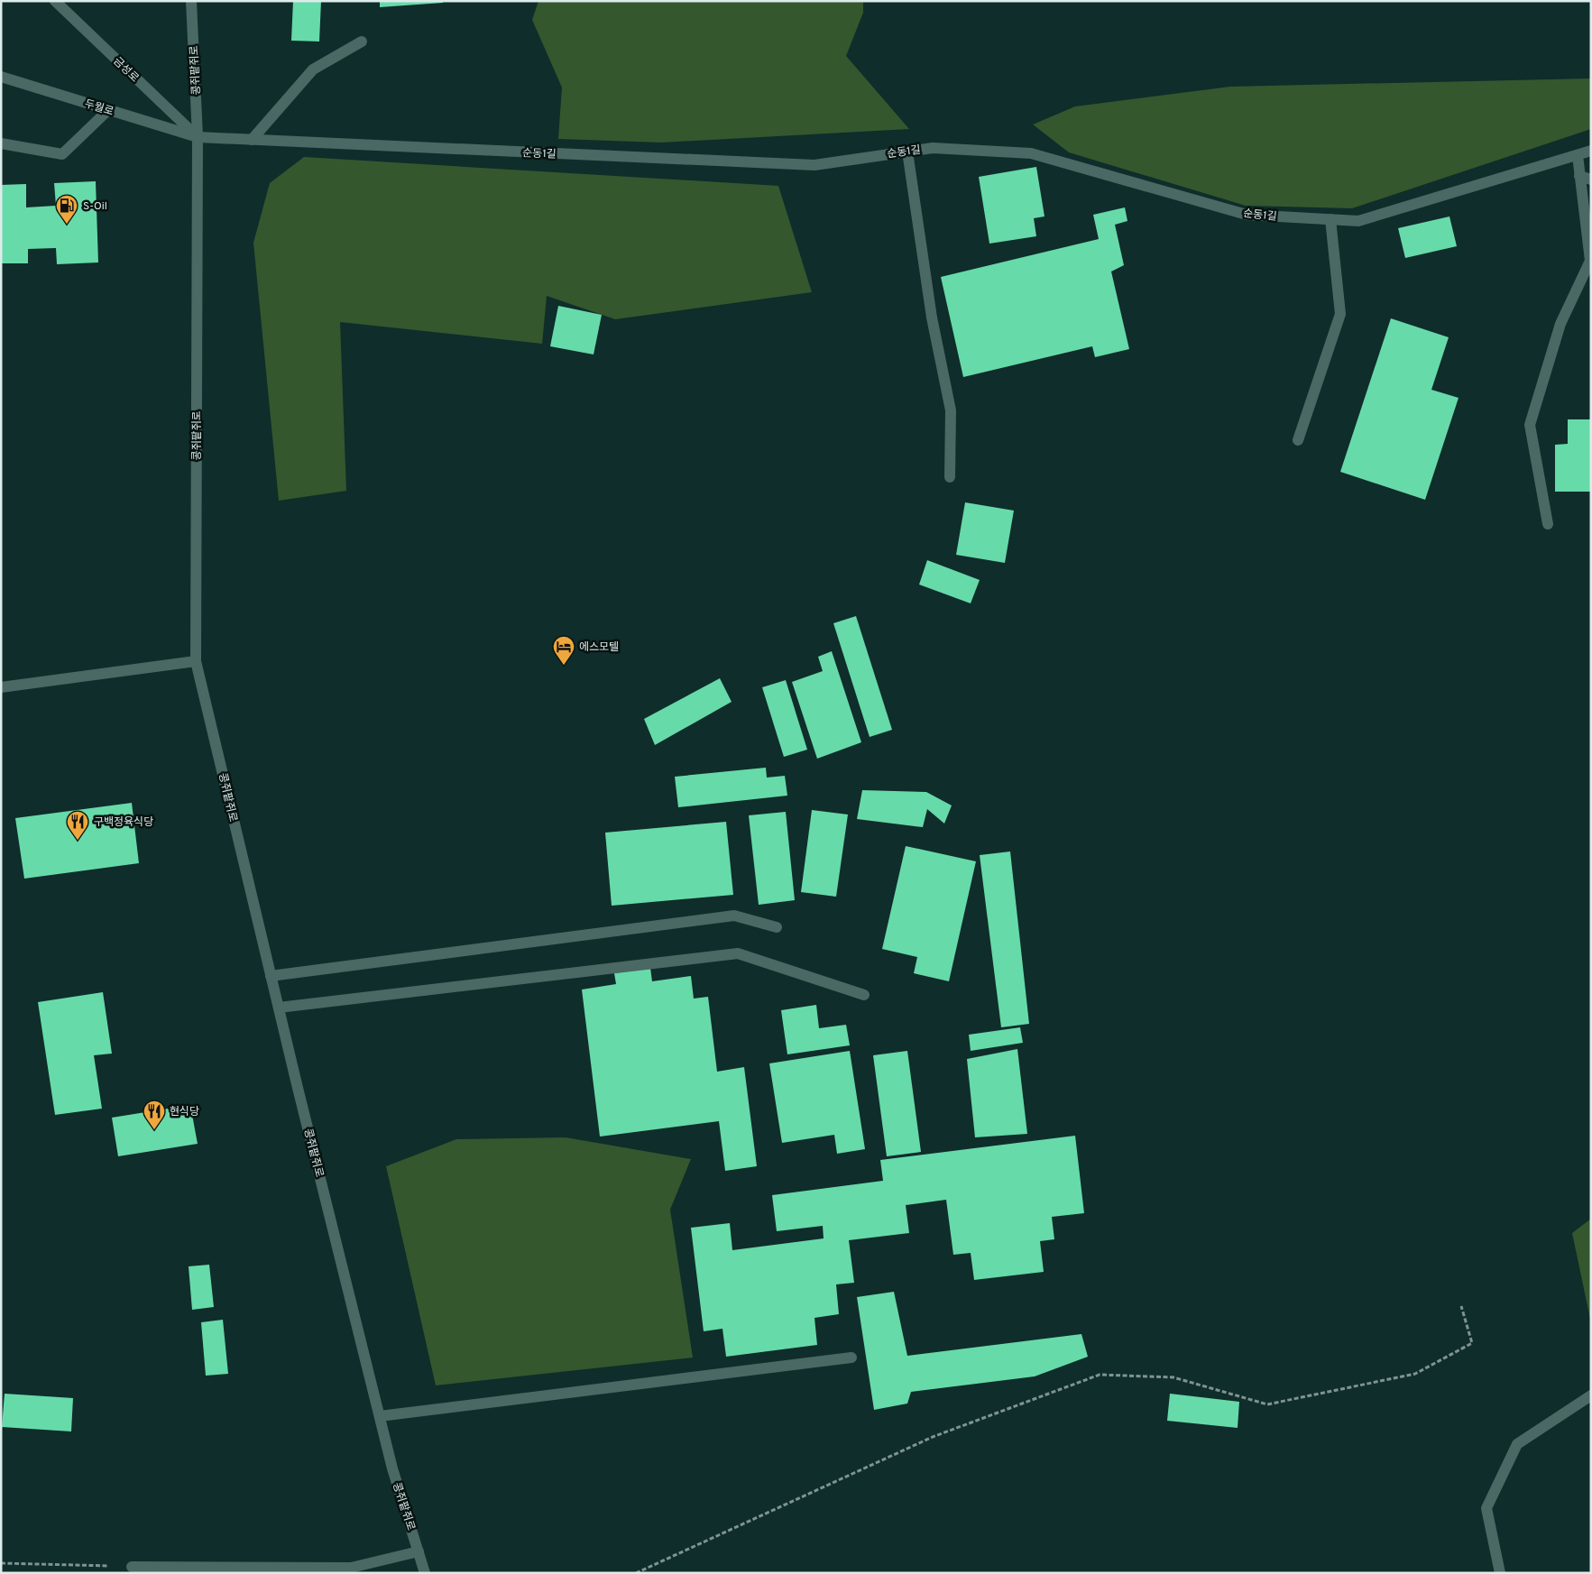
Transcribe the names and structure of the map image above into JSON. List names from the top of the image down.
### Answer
{
  "streets": {
    "street": [
      "금성로",
      "콩쥐팥쥐로",
      "두월로",
      "순동1길"
    ]
  },
  "crossings": [
    ["금성로", "콩쥐팥쥐로"],
    ["금성로", "두월로"],
    ["금성로", "순동1길"],
    ["콩쥐팥쥐로", "두월로"],
    ["콩쥐팥쥐로", "순동1길"],
    ["두월로", "순동1길"]
  ],
  "places": {
    "fuel station": ["S-Oil"],
    "hotel": ["에스모텔"],
    "restaurant": ["구백정육식당", "현식당"]
  }
}
